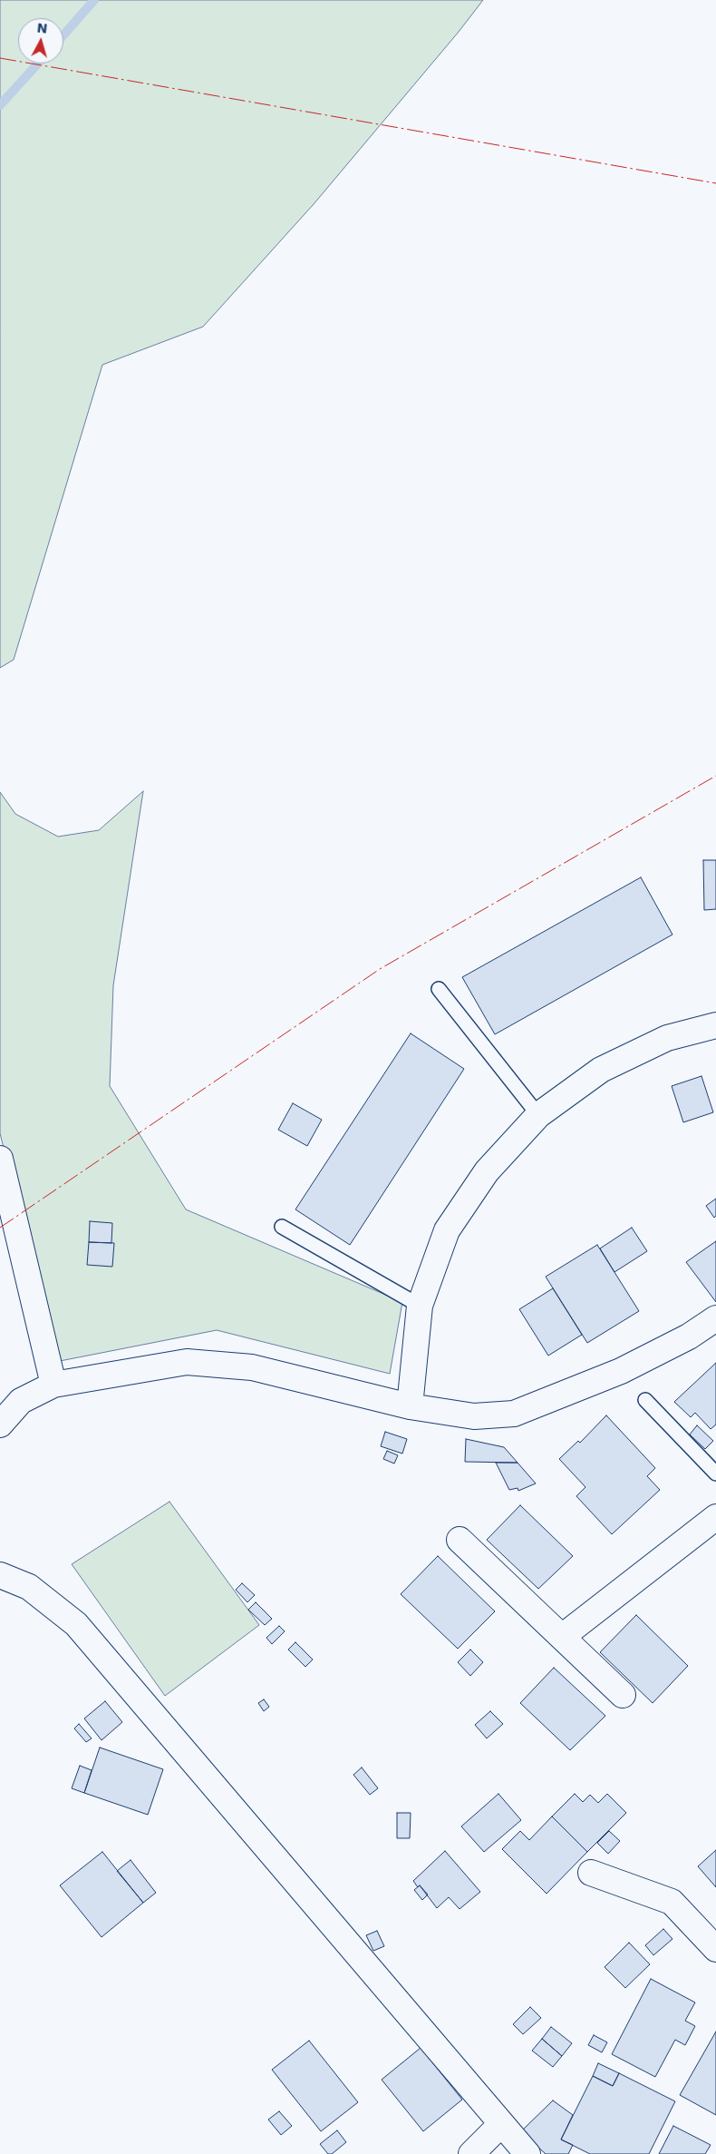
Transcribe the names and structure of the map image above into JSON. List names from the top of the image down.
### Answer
{
  "north": "top"
}
